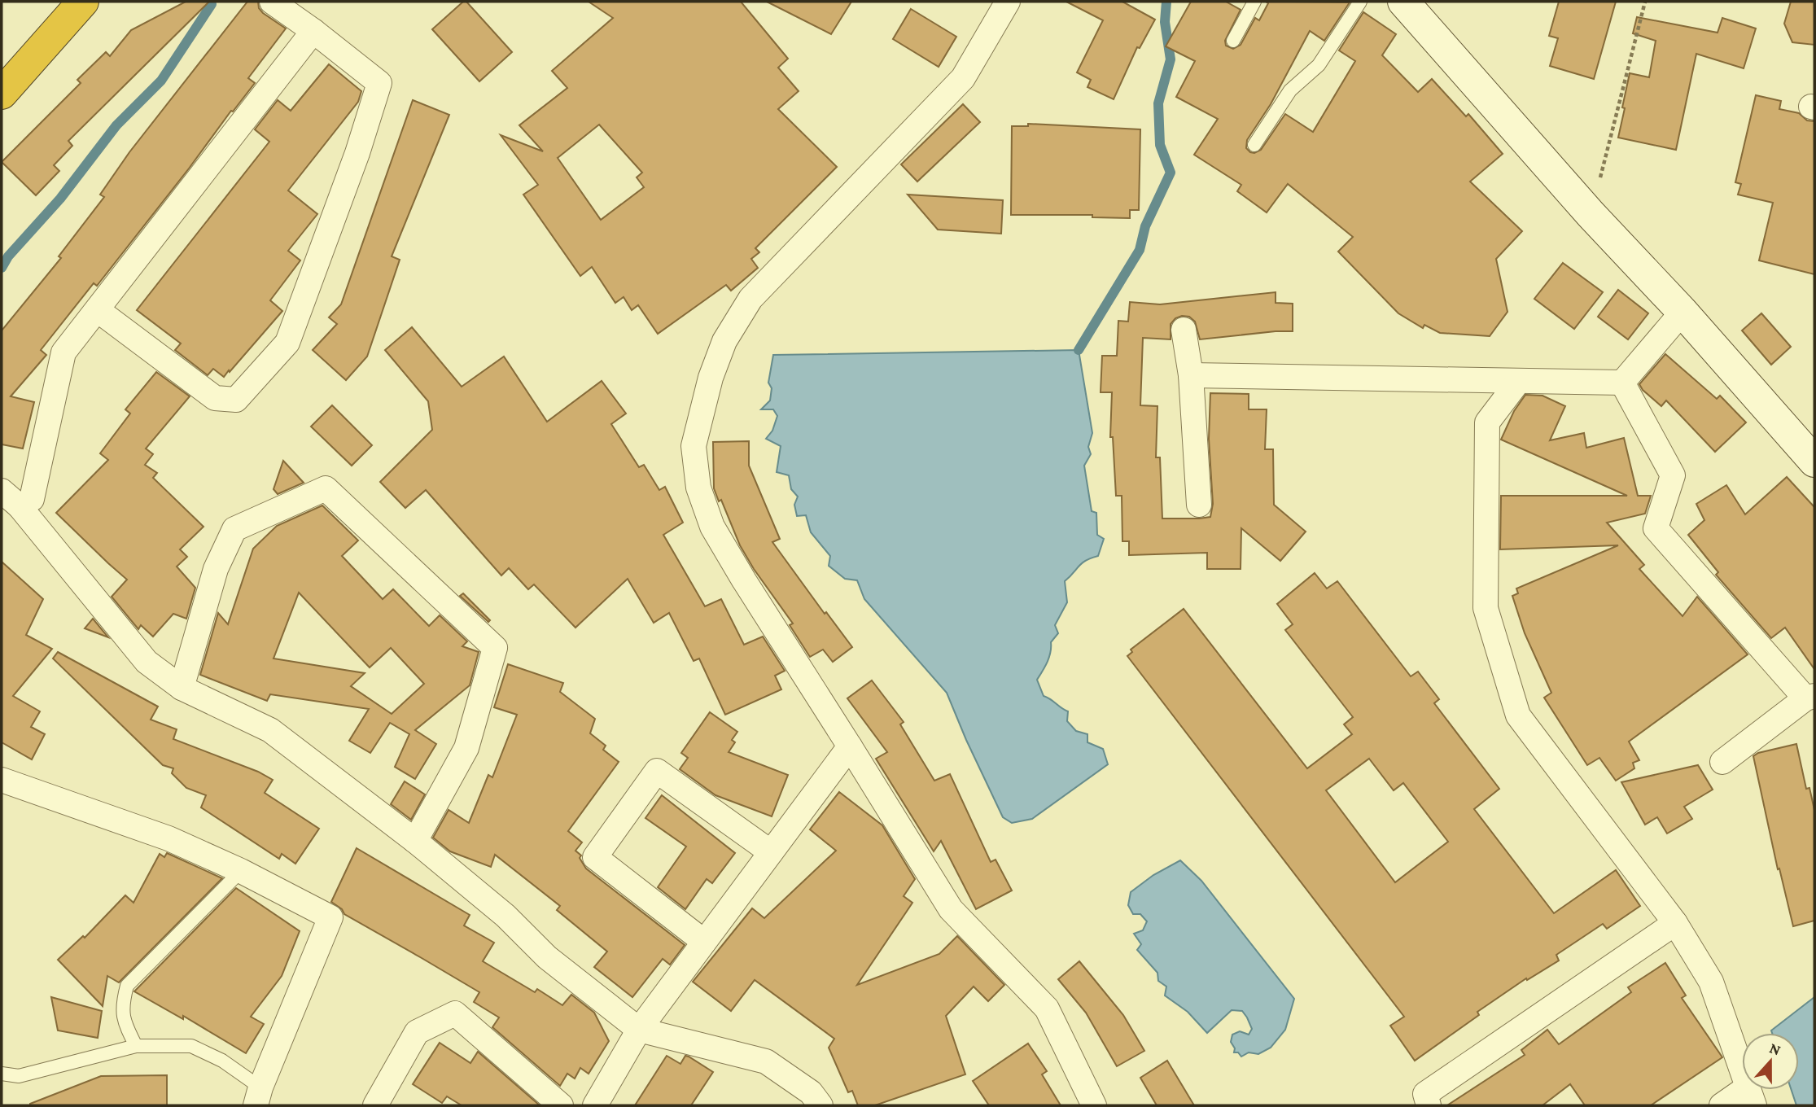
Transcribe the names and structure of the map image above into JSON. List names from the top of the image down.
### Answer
{
  "north": "top"
}
